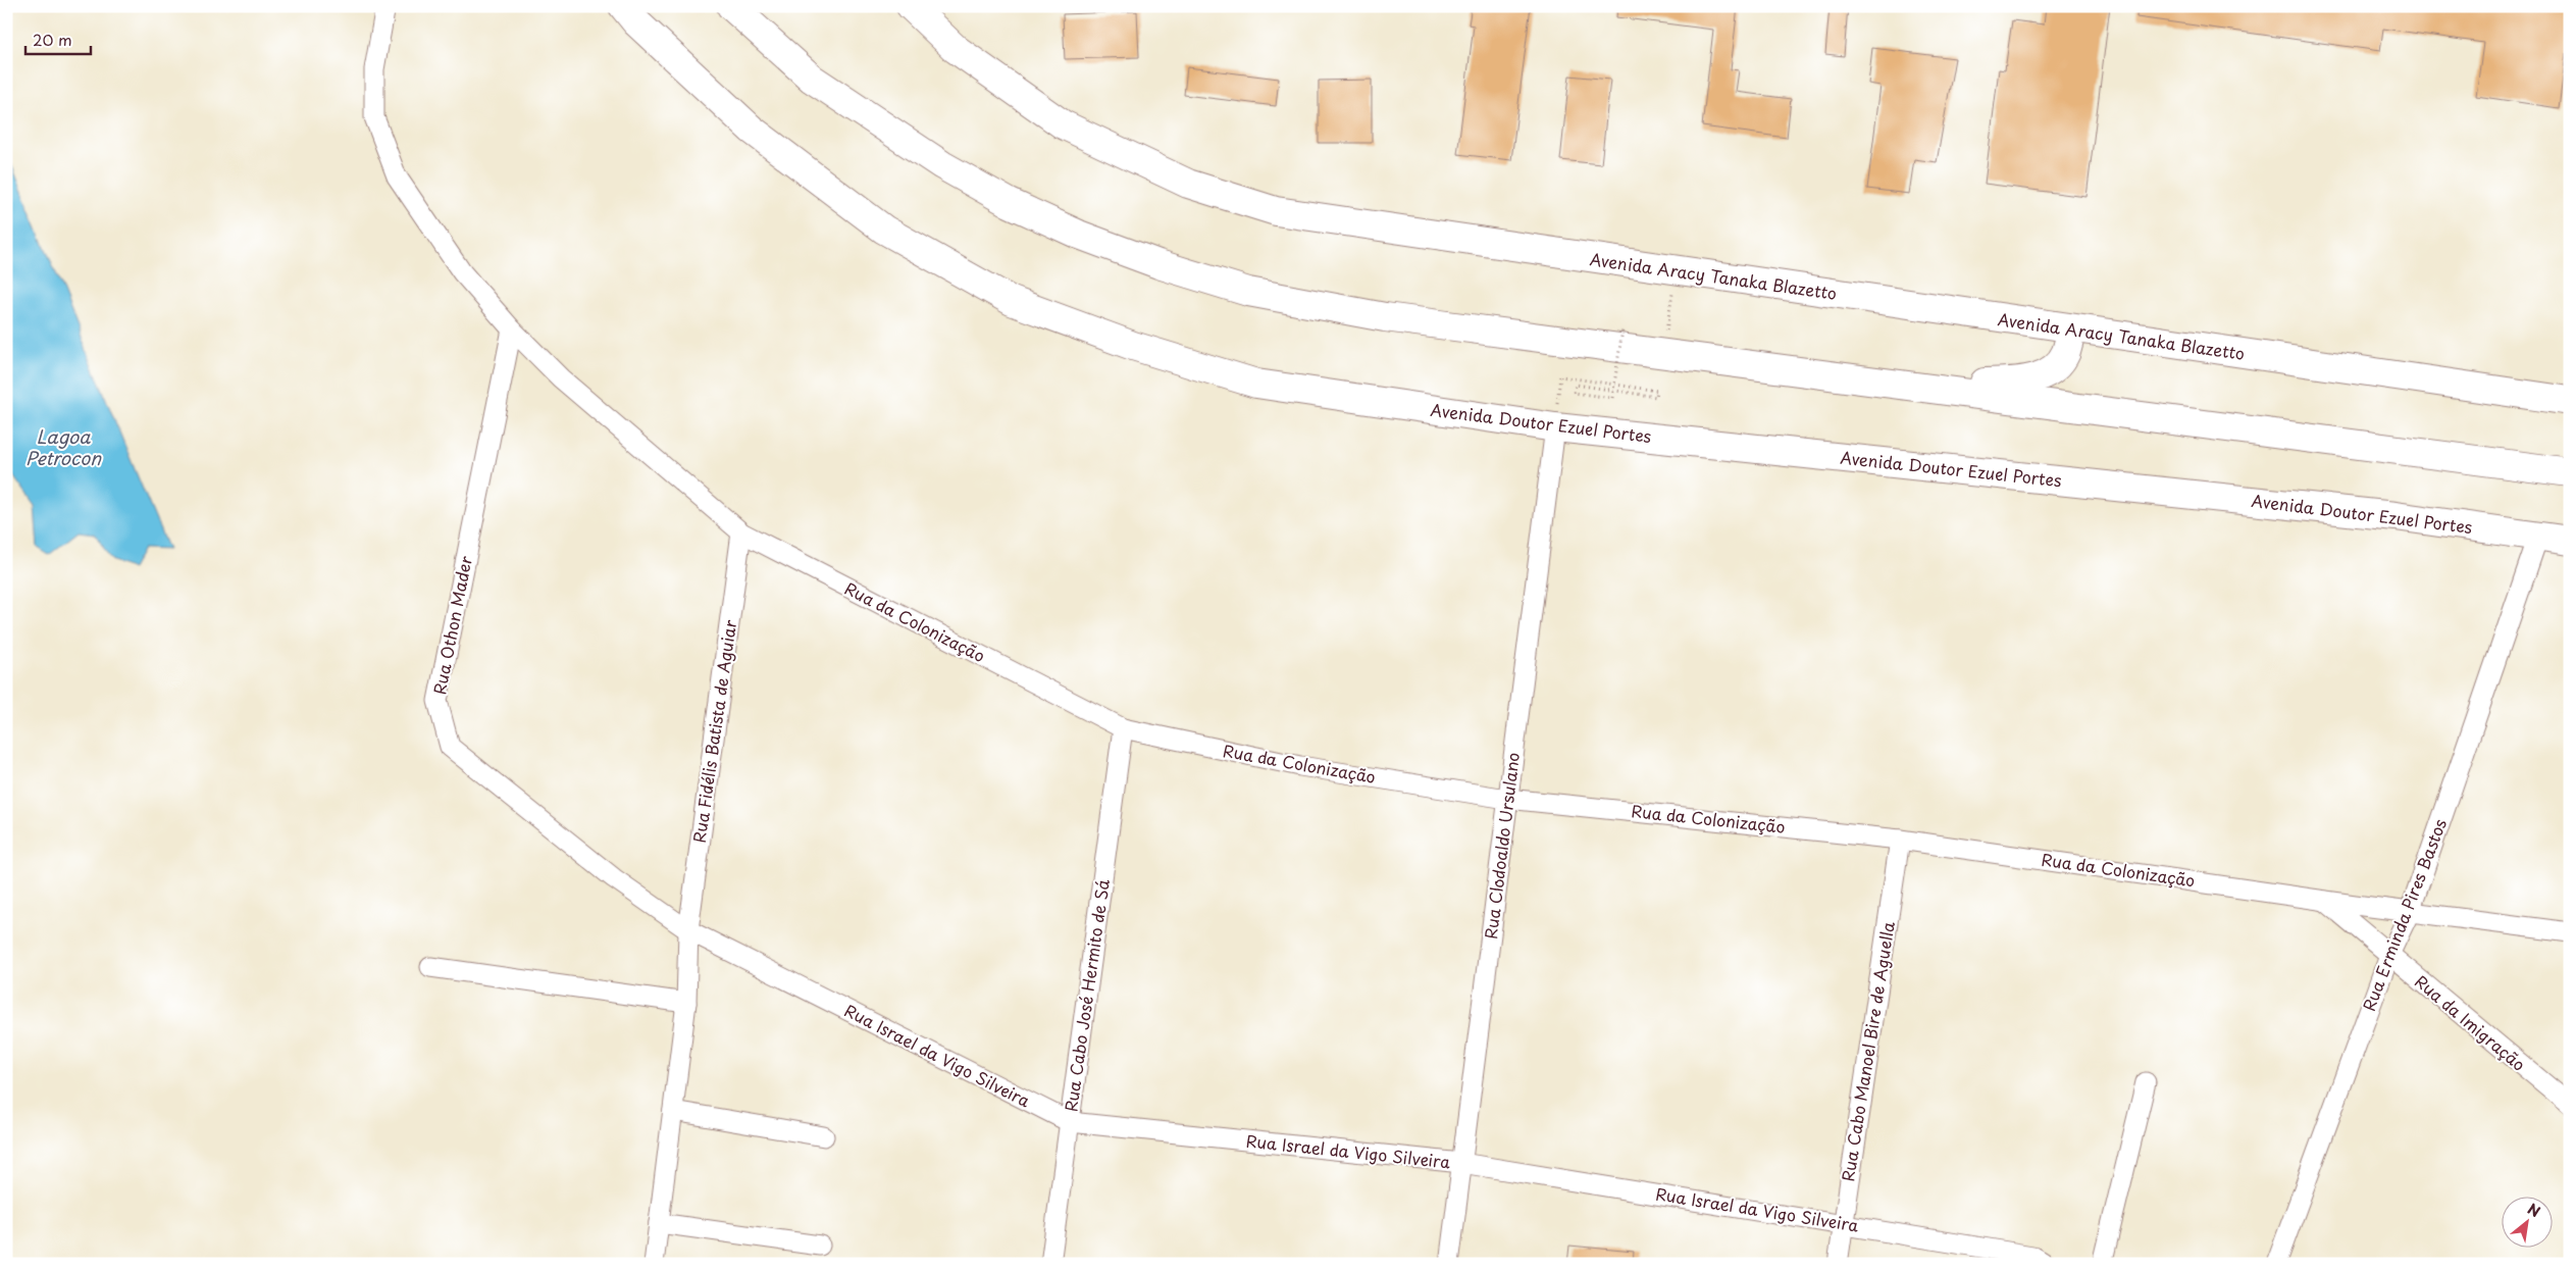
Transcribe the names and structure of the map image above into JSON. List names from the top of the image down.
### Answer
{
  "streets": {
    "main road": ["Avenida Aracy Tanaka Blazetto", "Avenida Doutor Ezuel Portes"],
    "street": [
      "Rua da Colonização",
      "Rua Othon Mader",
      "Rua Fidélis Batista de Aguiar",
      "Rua Clodoaldo Ursulano",
      "Rua Erminda Pires Bastos",
      "Rua Cabo José Hermito de Sá",
      "Rua da Imigração",
      "Rua Cabo Manoel Bire de Aguella",
      "Rua Israel da Vigo Silveira"
    ]
  },
  "crossings": [
    ["Avenida Doutor Ezuel Portes", "Rua Clodoaldo Ursulano"],
    ["Avenida Doutor Ezuel Portes", "Rua Erminda Pires Bastos"],
    ["Rua da Colonização", "Rua Othon Mader"],
    ["Rua da Colonização", "Rua Fidélis Batista de Aguiar"],
    ["Rua da Colonização", "Rua Clodoaldo Ursulano"],
    ["Rua da Colonização", "Rua Erminda Pires Bastos"],
    ["Rua da Colonização", "Rua Cabo José Hermito de Sá"],
    ["Rua da Colonização", "Rua da Imigração"],
    ["Rua da Colonização", "Rua Cabo Manoel Bire de Aguella"],
    ["Rua Othon Mader", "Rua Fidélis Batista de Aguiar"],
    ["Rua Othon Mader", "Rua Israel da Vigo Silveira"],
    ["Rua Fidélis Batista de Aguiar", "Rua Israel da Vigo Silveira"],
    ["Rua Clodoaldo Ursulano", "Rua Israel da Vigo Silveira"],
    ["Rua Erminda Pires Bastos", "Rua da Imigração"],
    ["Rua Cabo José Hermito de Sá", "Rua Israel da Vigo Silveira"],
    ["Rua Cabo Manoel Bire de Aguella", "Rua Israel da Vigo Silveira"]
  ],
  "water": ["Lagoa Petrocon"],
  "scale_bar": "20 m",
  "north": "top right"
}
